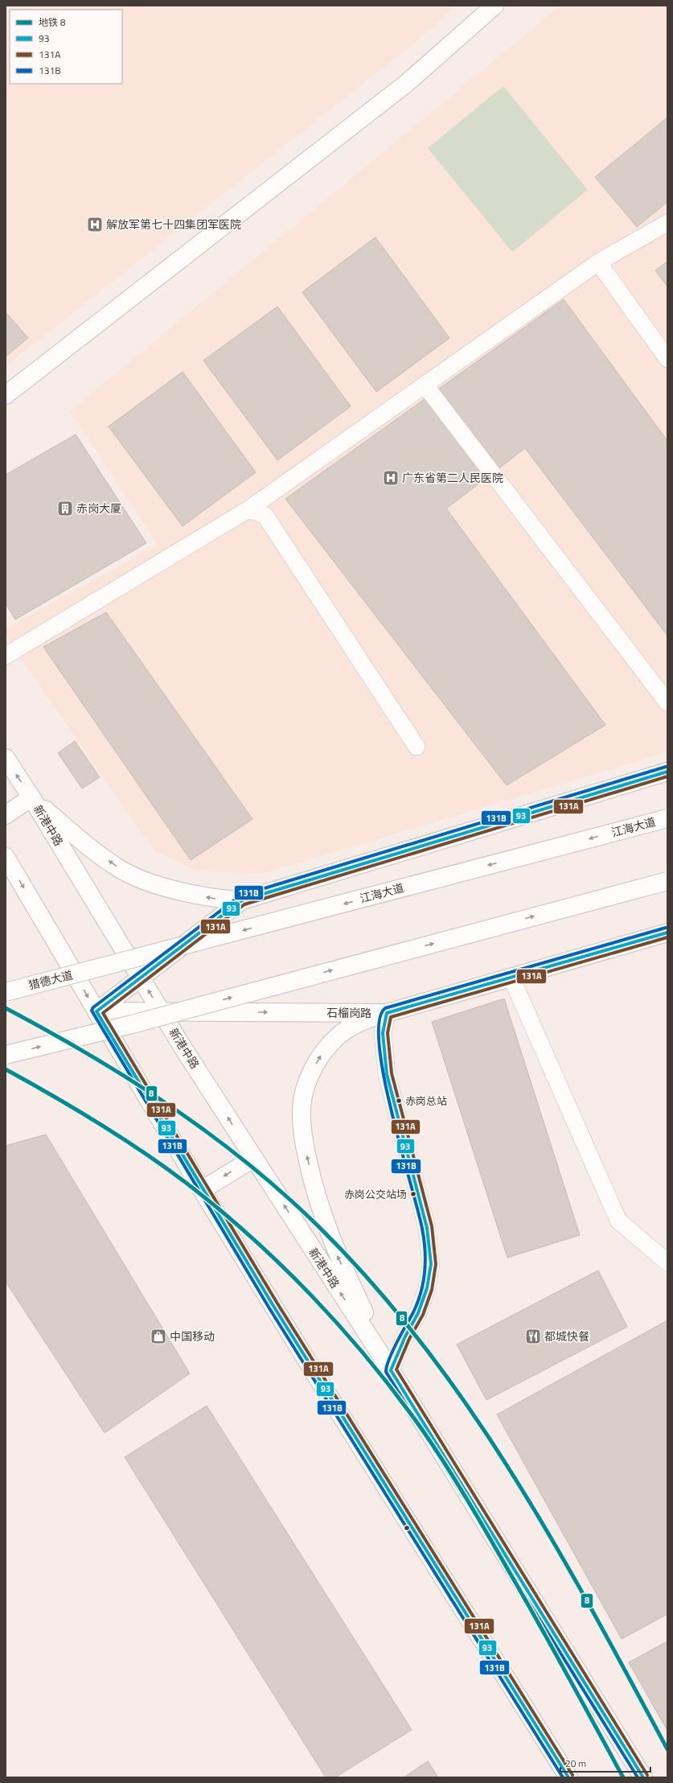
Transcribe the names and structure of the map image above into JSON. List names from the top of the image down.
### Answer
{
  "streets": {
    "main road": [
      "新港中路",
      "江海大道",
      "猎德大道",
      "石榴岗路"
    ]
  },
  "crossings": [
    ["新港中路", "石榴岗路"],
    ["江海大道", "猎德大道"]
  ],
  "places": {
    "hospital": ["解放军第七十四集团军医院", "广东省第二人民医院"],
    "building": ["赤岗大厦"],
    "other": ["赤岗总站", "赤岗公交站场"],
    "shop": ["中国移动"],
    "restaurant": ["都城快餐"]
  },
  "lines": [
    "transit line 131B",
    "transit line 93",
    "transit line 131A",
    "metro line 8"
  ],
  "legend": [
    "地铁 8",
    "93",
    "131A",
    "131B"
  ],
  "scale_bar": "20 m"
}
